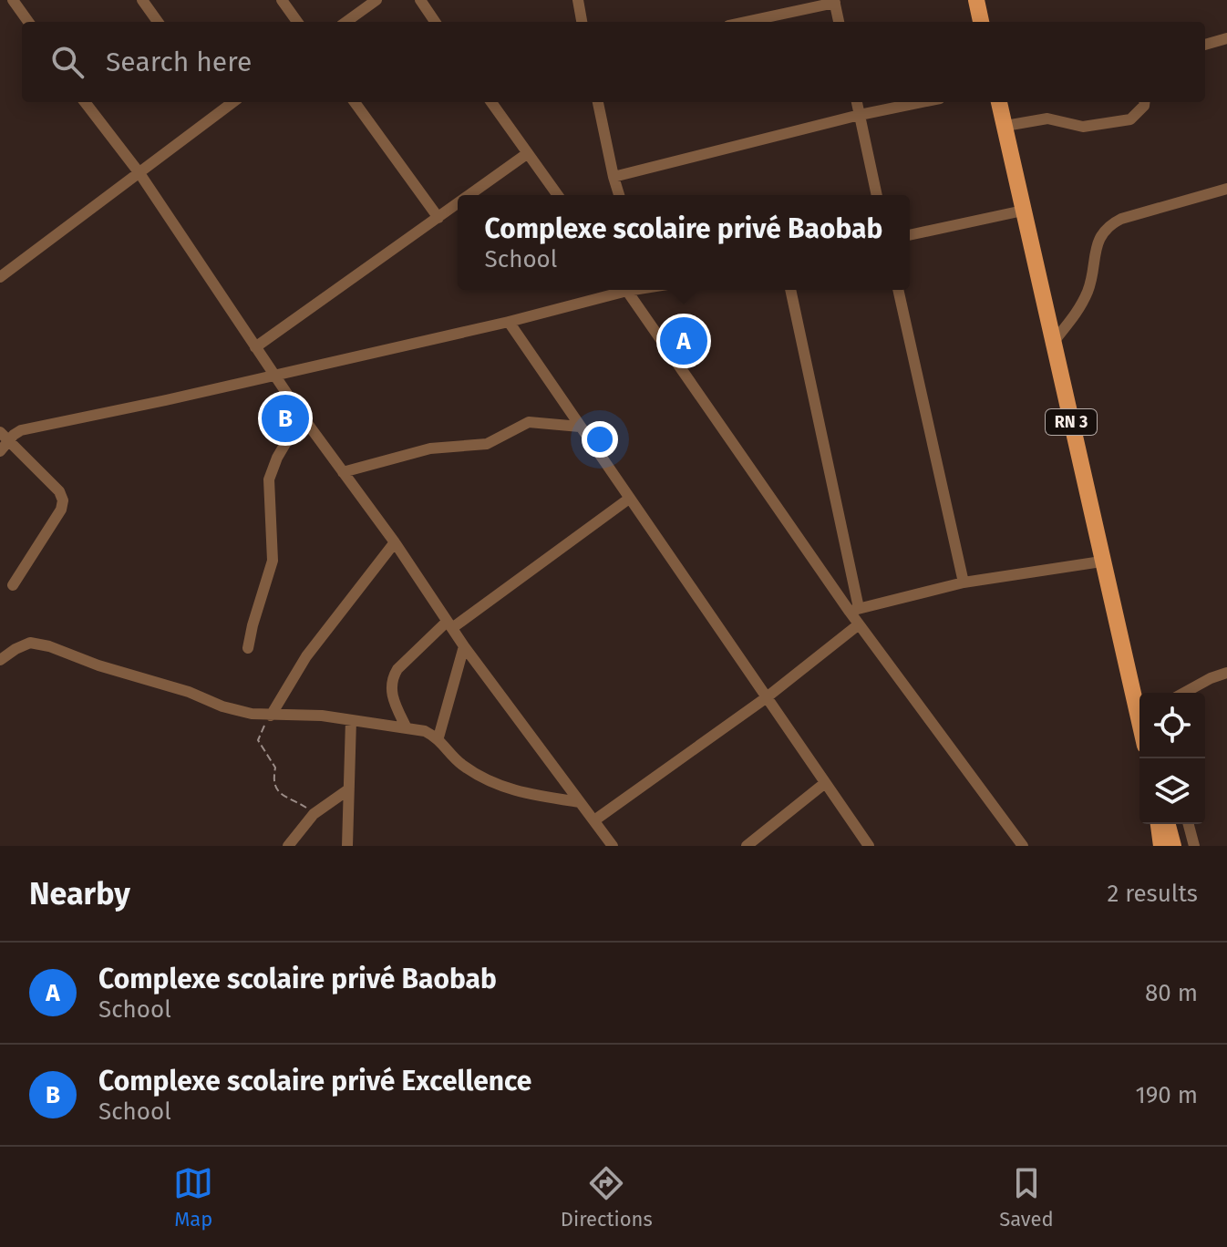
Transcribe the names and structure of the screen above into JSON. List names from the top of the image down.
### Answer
{
  "streets": {
    "main road": ["RN 3"]
  },
  "page": {
    "search": "Search here",
    "popup": ["Complexe scolaire privé Baobab", "School"],
    "pins": ["A", "B"],
    "heading": ["Nearby", "2 results"],
    "list": [
      {
        "mark": "A",
        "name": "Complexe scolaire privé Baobab",
        "note": "School",
        "value": "80 m"
      },
      {
        "mark": "B",
        "name": "Complexe scolaire privé Excellence",
        "note": "School",
        "value": "190 m"
      }
    ],
    "nav": ["Map", "Directions", "Saved"]
  }
}
